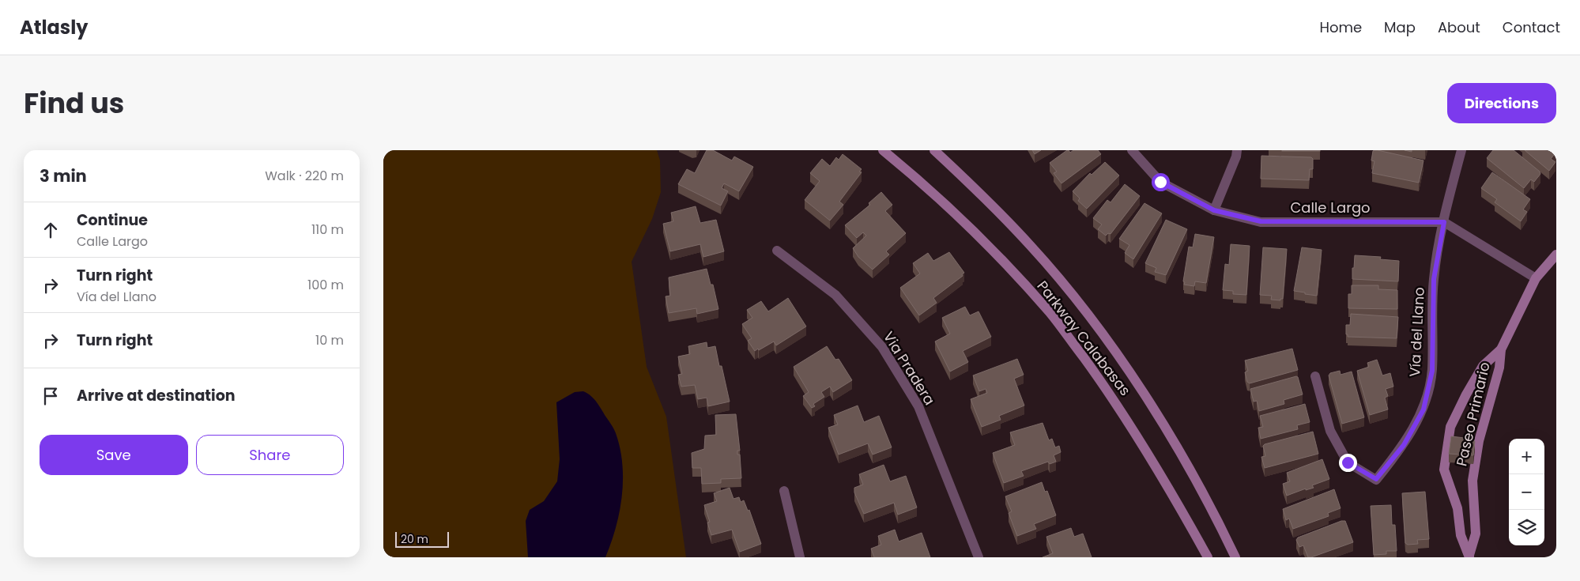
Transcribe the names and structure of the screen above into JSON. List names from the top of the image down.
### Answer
{
  "streets": {
    "street": [
      "Calle Largo",
      "Vía del Llano",
      "Parkway Calabasas",
      "Via Pradera",
      "Paseo Primario"
    ]
  },
  "crossings": [
    ["Calle Largo", "Vía del Llano"]
  ],
  "scale_bar": "20 m",
  "page": {
    "header": "Atlasly",
    "nav": [
      "Home",
      "Map",
      "About",
      "Contact"
    ],
    "title": "Find us",
    "buttons": [
      "Directions",
      ["Save", "Share"]
    ],
    "heading": ["3 min", "Walk · 220 m"],
    "list": [
      ["Continue", "Calle Largo", "110 m"],
      ["Turn right", "Vía del Llano", "100 m"],
      ["Turn right", "10 m"],
      "Arrive at destination"
    ],
    "map_buttons": ["+", "−"],
    "scale": "20 m"
  }
}
